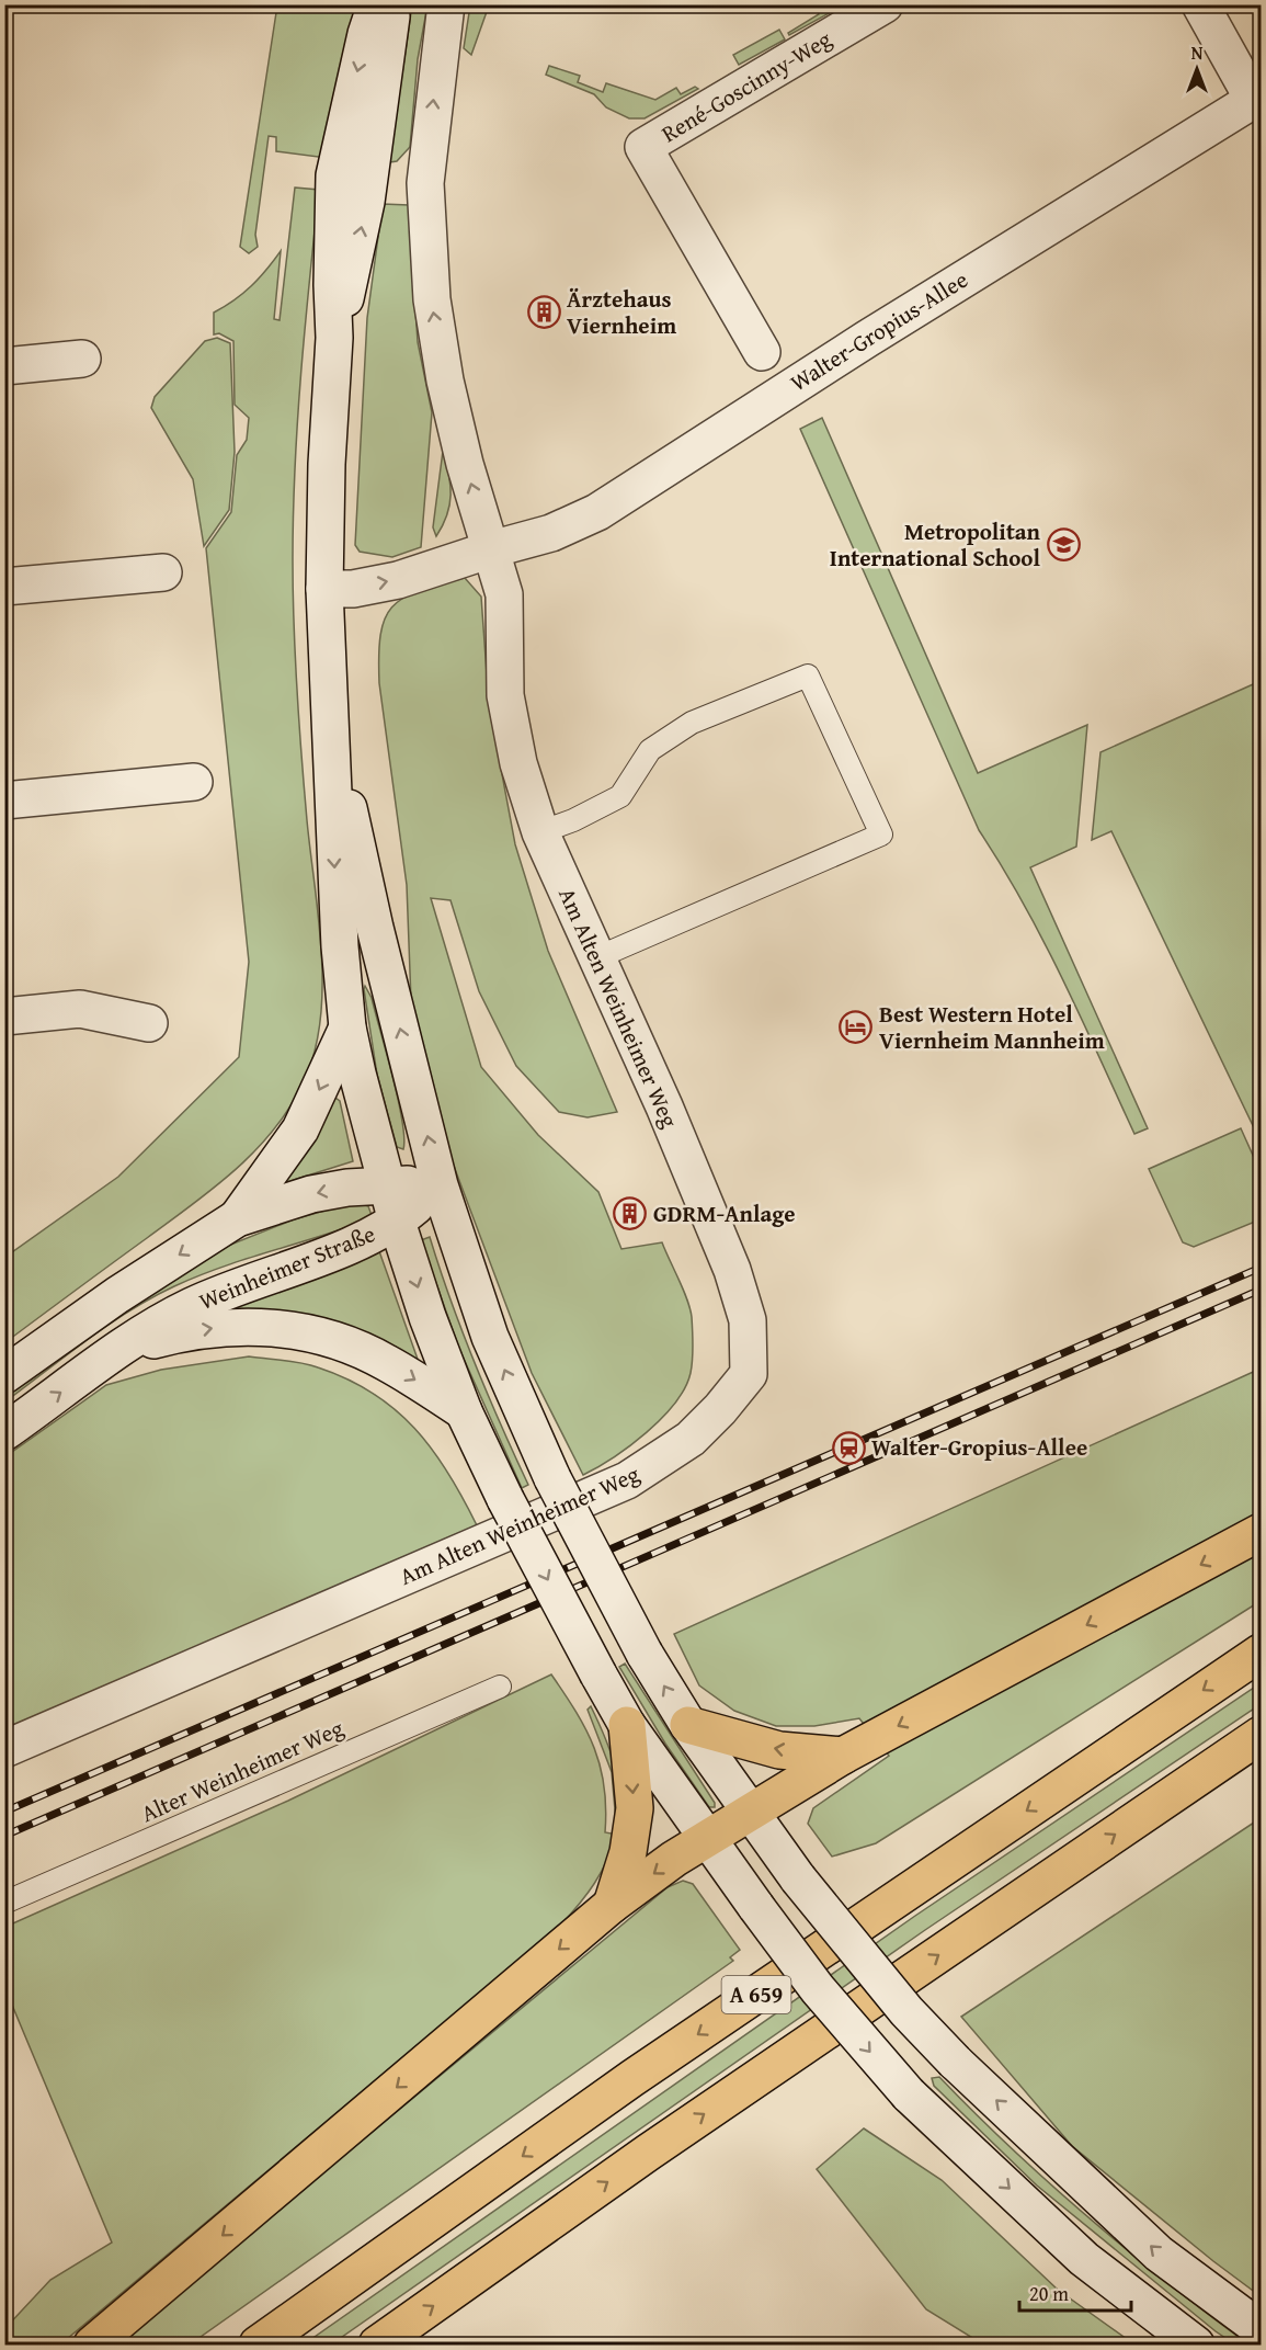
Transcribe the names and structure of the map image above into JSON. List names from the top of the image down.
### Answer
{
  "streets": {
    "highway": ["A 659"],
    "street": [
      "René-Goscinny-Weg",
      "Walter-Gropius-Allee",
      "Am Alten Weinheimer Weg",
      "Weinheimer Straße"
    ],
    "lane": ["Alter Weinheimer Weg"]
  },
  "crossings": [
    ["Walter-Gropius-Allee", "Am Alten Weinheimer Weg"]
  ],
  "places": {
    "building": ["Ärztehaus Viernheim", "GDRM-Anlage"],
    "school or university": ["Metropolitan International School"],
    "hotel": ["Best Western Hotel Viernheim Mannheim"],
    "station": ["Walter-Gropius-Allee"]
  },
  "scale_bar": "20 m",
  "north": "top"
}
